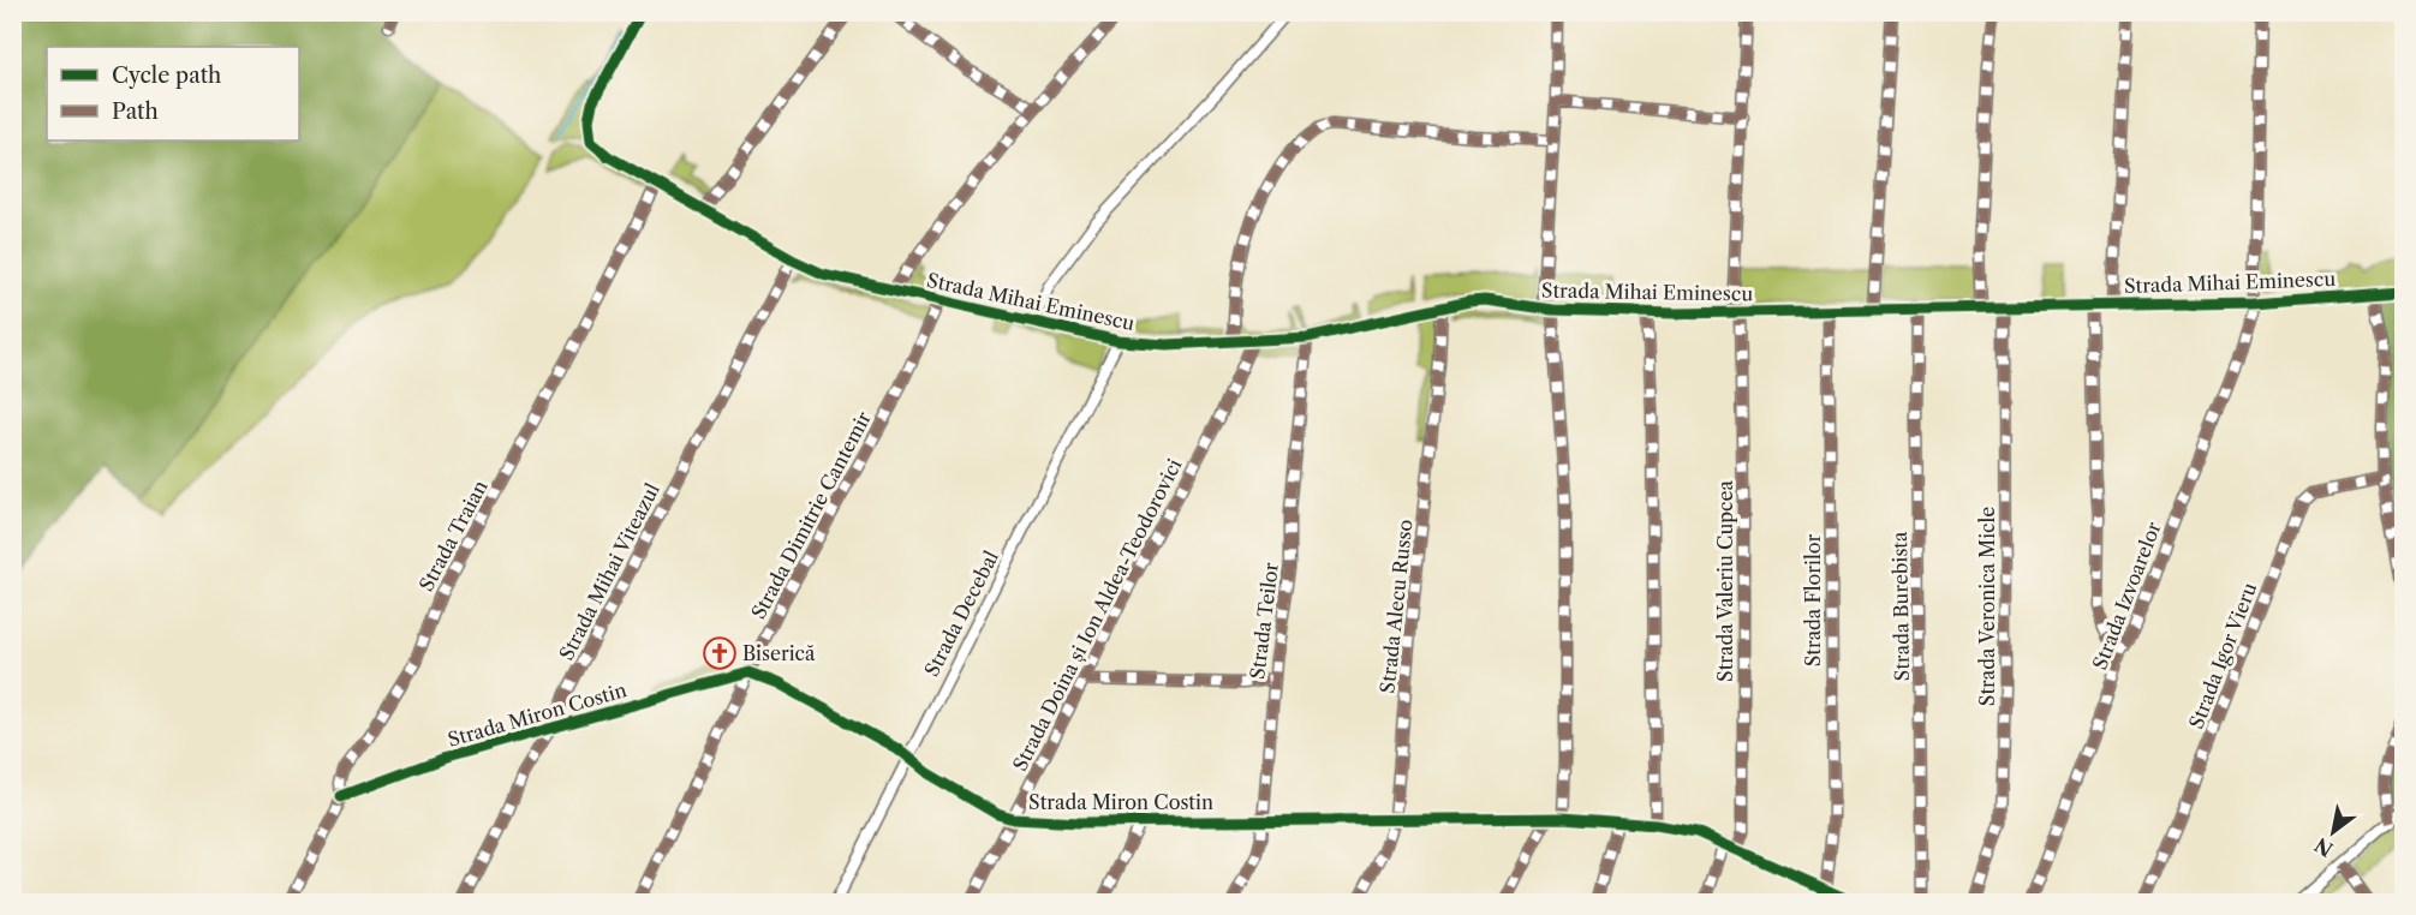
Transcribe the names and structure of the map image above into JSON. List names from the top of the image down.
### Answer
{
  "streets": {
    "street": [
      "Strada Mihai Eminescu",
      "Strada Dimitrie Cantemir",
      "Strada Traian",
      "Strada Mihai Viteazul",
      "Strada Valeriu Cupcea",
      "Strada Izvoarelor",
      "Strada Florilor",
      "Strada Alecu Russo",
      "Strada Burebista",
      "Strada Veronica Micle",
      "Strada Decebal",
      "Strada Doina și Ion Aldea-Teodorovici",
      "Strada Teilor",
      "Strada Igor Vieru",
      "Strada Miron Costin"
    ]
  },
  "crossings": [
    ["Strada Mihai Eminescu", "Strada Dimitrie Cantemir"],
    ["Strada Mihai Eminescu", "Strada Traian"],
    ["Strada Mihai Eminescu", "Strada Mihai Viteazul"],
    ["Strada Mihai Eminescu", "Strada Valeriu Cupcea"],
    ["Strada Mihai Eminescu", "Strada Izvoarelor"],
    ["Strada Mihai Eminescu", "Strada Florilor"],
    ["Strada Mihai Eminescu", "Strada Alecu Russo"],
    ["Strada Mihai Eminescu", "Strada Burebista"],
    ["Strada Mihai Eminescu", "Strada Veronica Micle"],
    ["Strada Mihai Eminescu", "Strada Decebal"],
    ["Strada Mihai Eminescu", "Strada Doina și Ion Aldea-Teodorovici"],
    ["Strada Mihai Eminescu", "Strada Teilor"],
    ["Strada Dimitrie Cantemir", "Strada Miron Costin"],
    ["Strada Traian", "Strada Miron Costin"],
    ["Strada Mihai Viteazul", "Strada Miron Costin"],
    ["Strada Valeriu Cupcea", "Strada Miron Costin"],
    ["Strada Florilor", "Strada Miron Costin"],
    ["Strada Alecu Russo", "Strada Miron Costin"],
    ["Strada Decebal", "Strada Miron Costin"],
    ["Strada Doina și Ion Aldea-Teodorovici", "Strada Miron Costin"],
    ["Strada Teilor", "Strada Miron Costin"]
  ],
  "places": {
    "church": ["Biserică"]
  },
  "legend": ["Cycle path", "Path"],
  "north": "bottom left"
}
